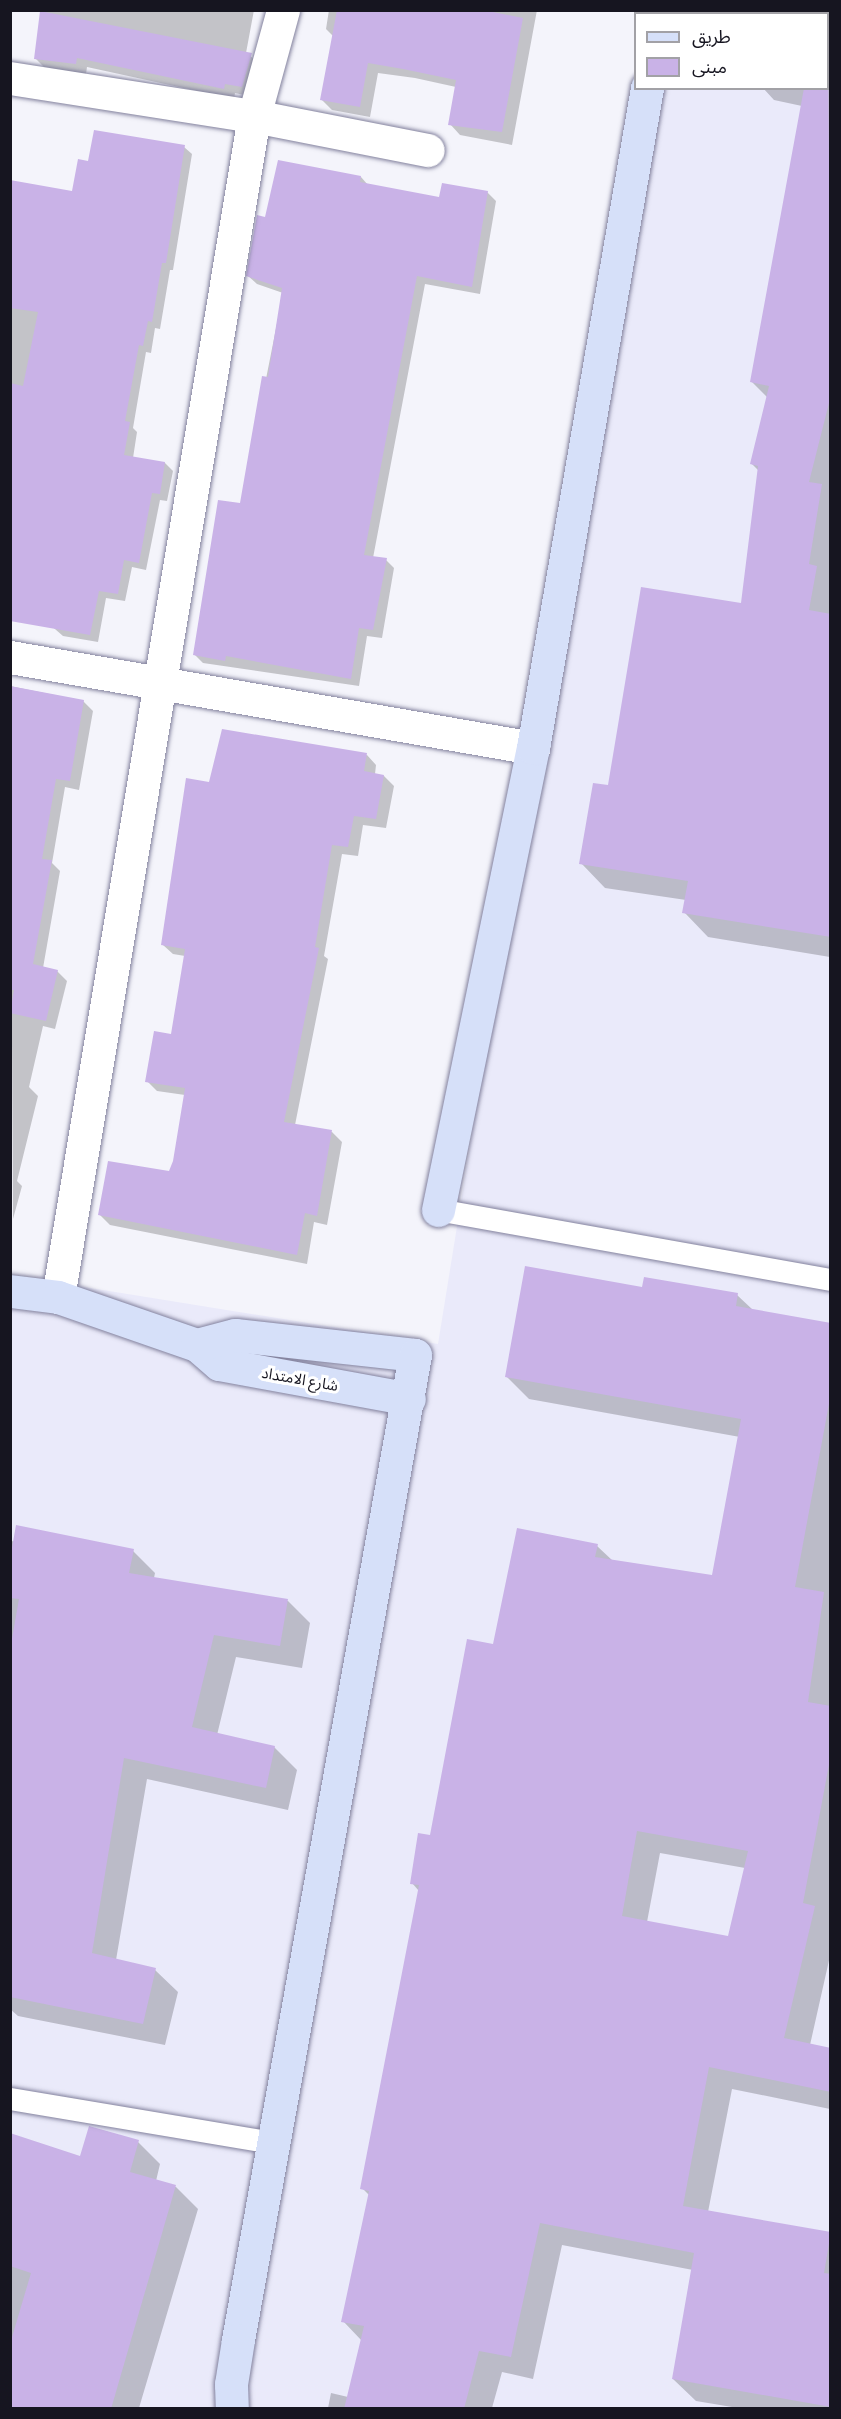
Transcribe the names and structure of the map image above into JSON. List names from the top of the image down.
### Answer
{
  "streets": {
    "street": ["شارع الامتداد"]
  },
  "legend": ["طريق", "مبنى"]
}
